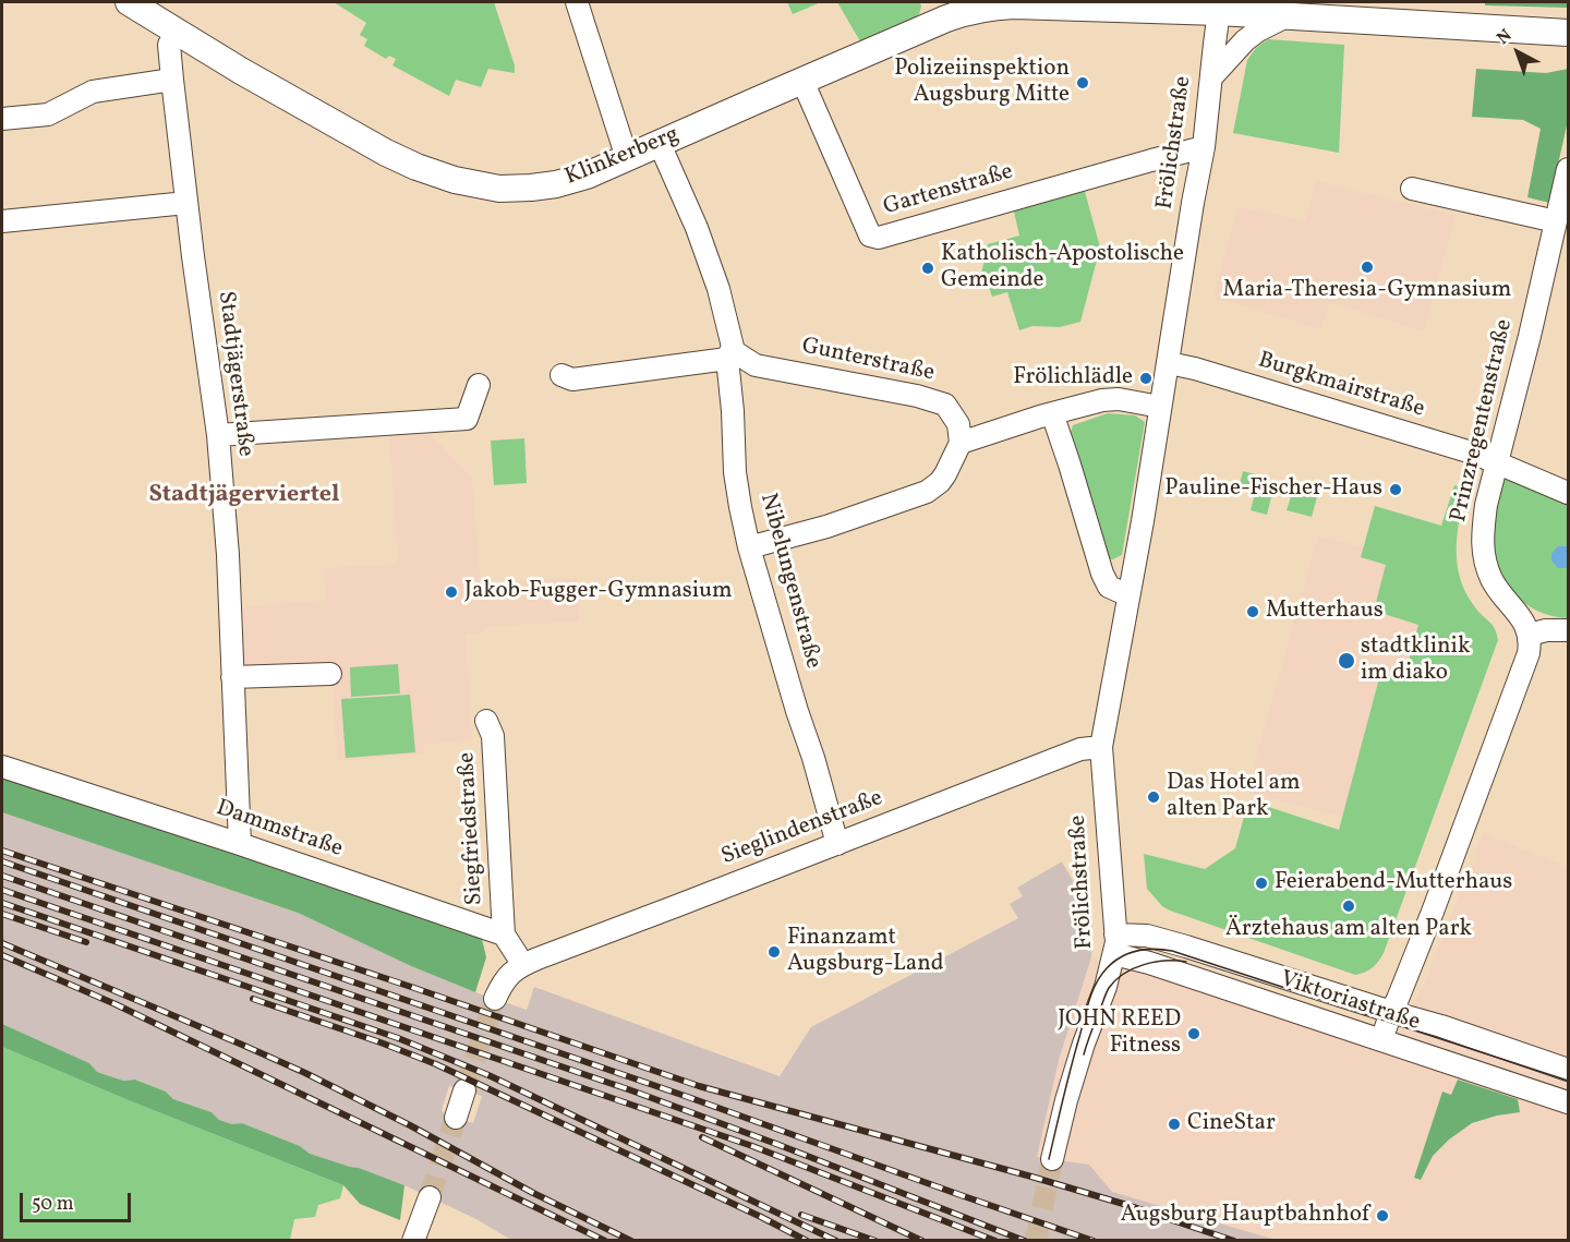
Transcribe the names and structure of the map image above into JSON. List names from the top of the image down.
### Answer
{
  "streets": {
    "main road": ["Klinkerberg"],
    "street": [
      "Frölichstraße",
      "Gartenstraße",
      "Gunterstraße",
      "Stadtjägerstraße",
      "Burgkmairstraße",
      "Prinzregentenstraße",
      "Nibelungenstraße",
      "Siegfriedstraße",
      "Sieglindenstraße",
      "Dammstraße",
      "Viktoriastraße"
    ]
  },
  "crossings": [
    ["Frölichstraße", "Klinkerberg"],
    ["Frölichstraße", "Gartenstraße"],
    ["Frölichstraße", "Burgkmairstraße"],
    ["Frölichstraße", "Sieglindenstraße"],
    ["Frölichstraße", "Viktoriastraße"],
    ["Klinkerberg", "Gartenstraße"],
    ["Klinkerberg", "Stadtjägerstraße"],
    ["Klinkerberg", "Nibelungenstraße"],
    ["Gunterstraße", "Nibelungenstraße"],
    ["Stadtjägerstraße", "Dammstraße"],
    ["Burgkmairstraße", "Prinzregentenstraße"],
    ["Nibelungenstraße", "Sieglindenstraße"],
    ["Siegfriedstraße", "Dammstraße"]
  ],
  "districts": ["Stadtjägerviertel"],
  "places": [
    "Polizeiinspektion Augsburg Mitte",
    "Maria-Theresia-Gymnasium",
    "Katholisch-Apostolische Gemeinde",
    "Frölichlädle",
    "Pauline-Fischer-Haus",
    "Jakob-Fugger-Gymnasium",
    "Mutterhaus",
    "stadtklinik im diako",
    "Das Hotel am alten Park",
    "Feierabend-Mutterhaus",
    "Ärztehaus am alten Park",
    "Finanzamt Augsburg-Land",
    "JOHN REED Fitness",
    "CineStar",
    "Augsburg Hauptbahnhof"
  ],
  "scale_bar": "50 m",
  "north": "top left"
}
